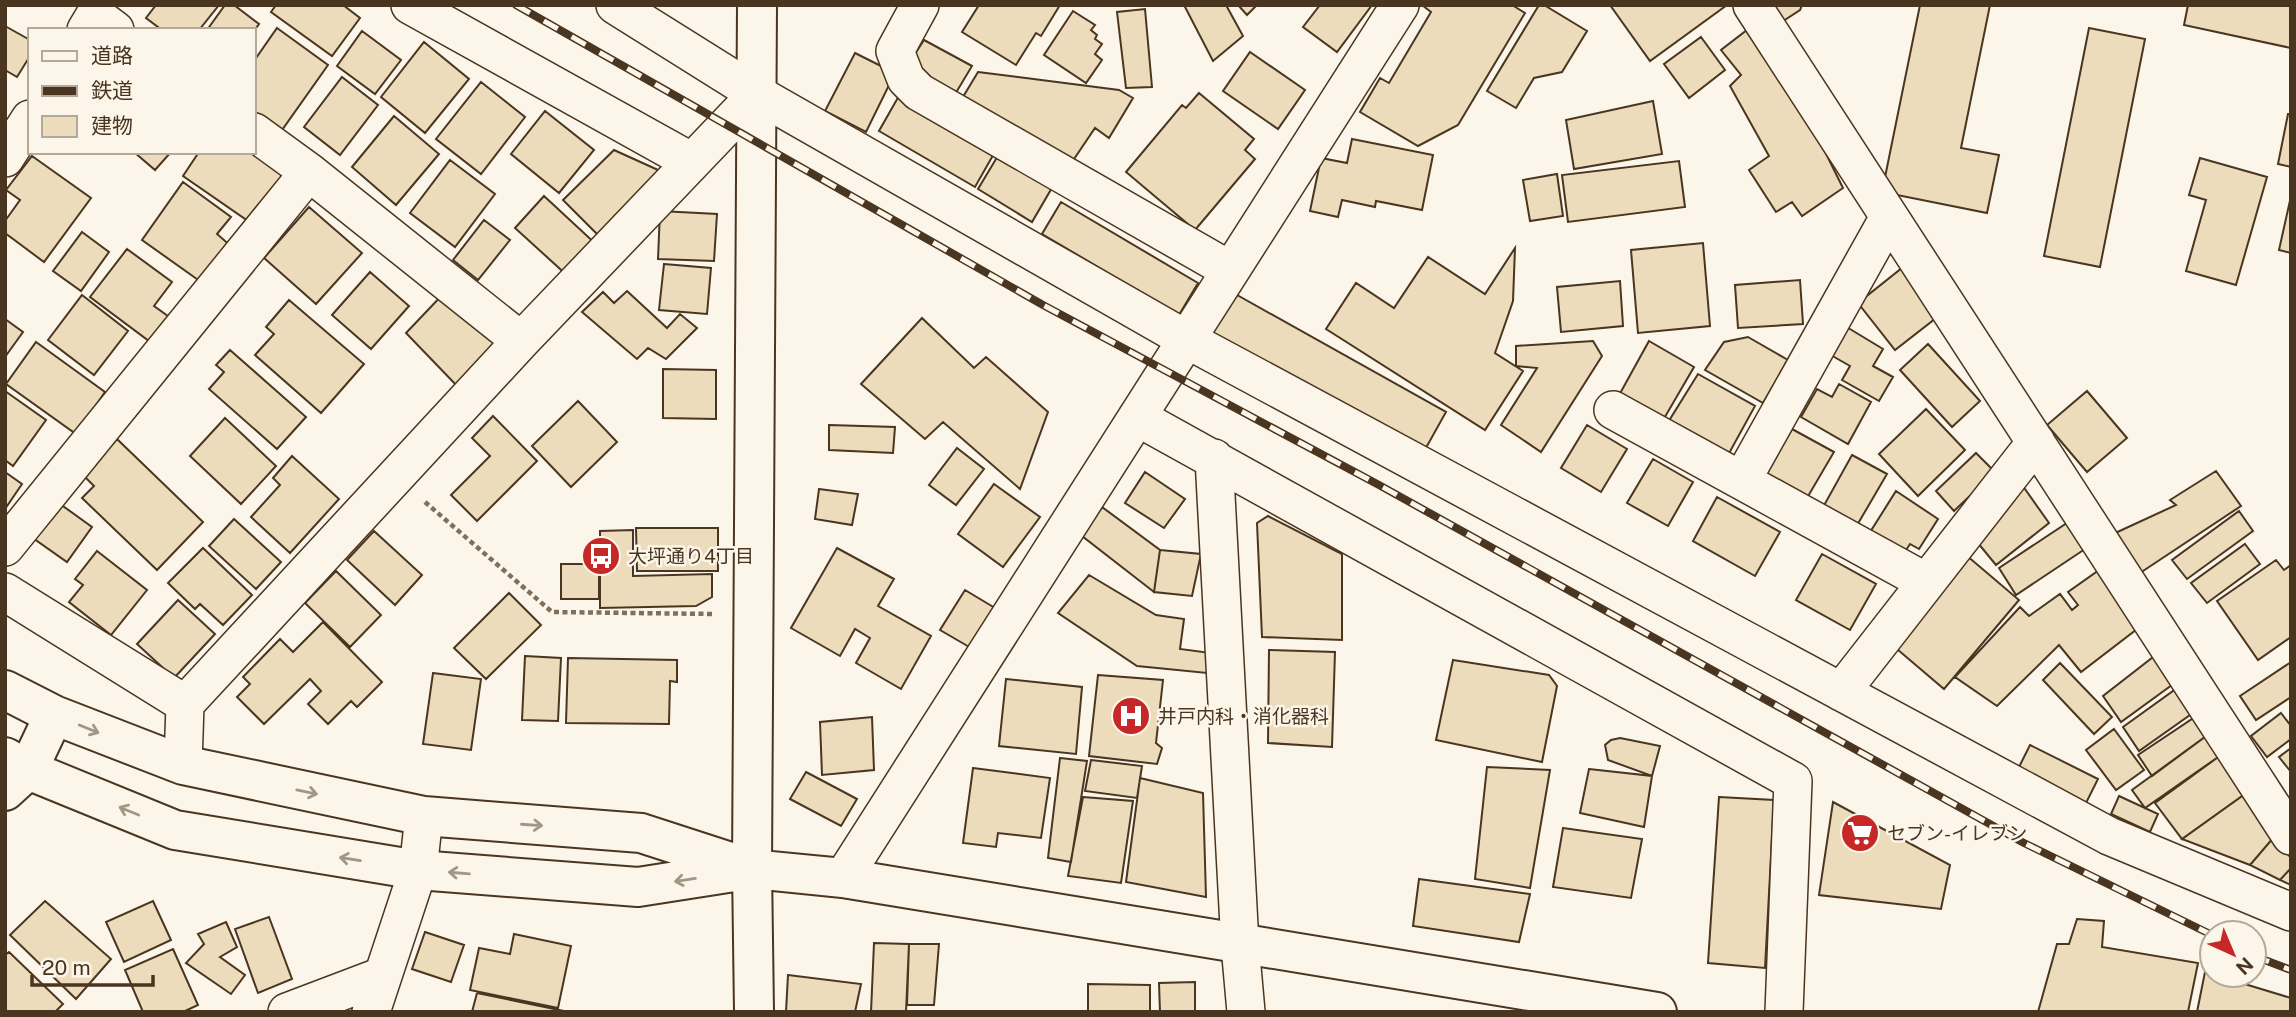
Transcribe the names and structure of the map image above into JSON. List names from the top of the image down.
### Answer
{
  "places": {
    "bus stop": ["大坪通り4丁目"],
    "hospital": ["井戸内科・消化器科"],
    "supermarket": ["セブン-イレブン"]
  },
  "legend": ["道路", "鉄道", "建物"],
  "scale_bar": "20 m",
  "north": "bottom right"
}
